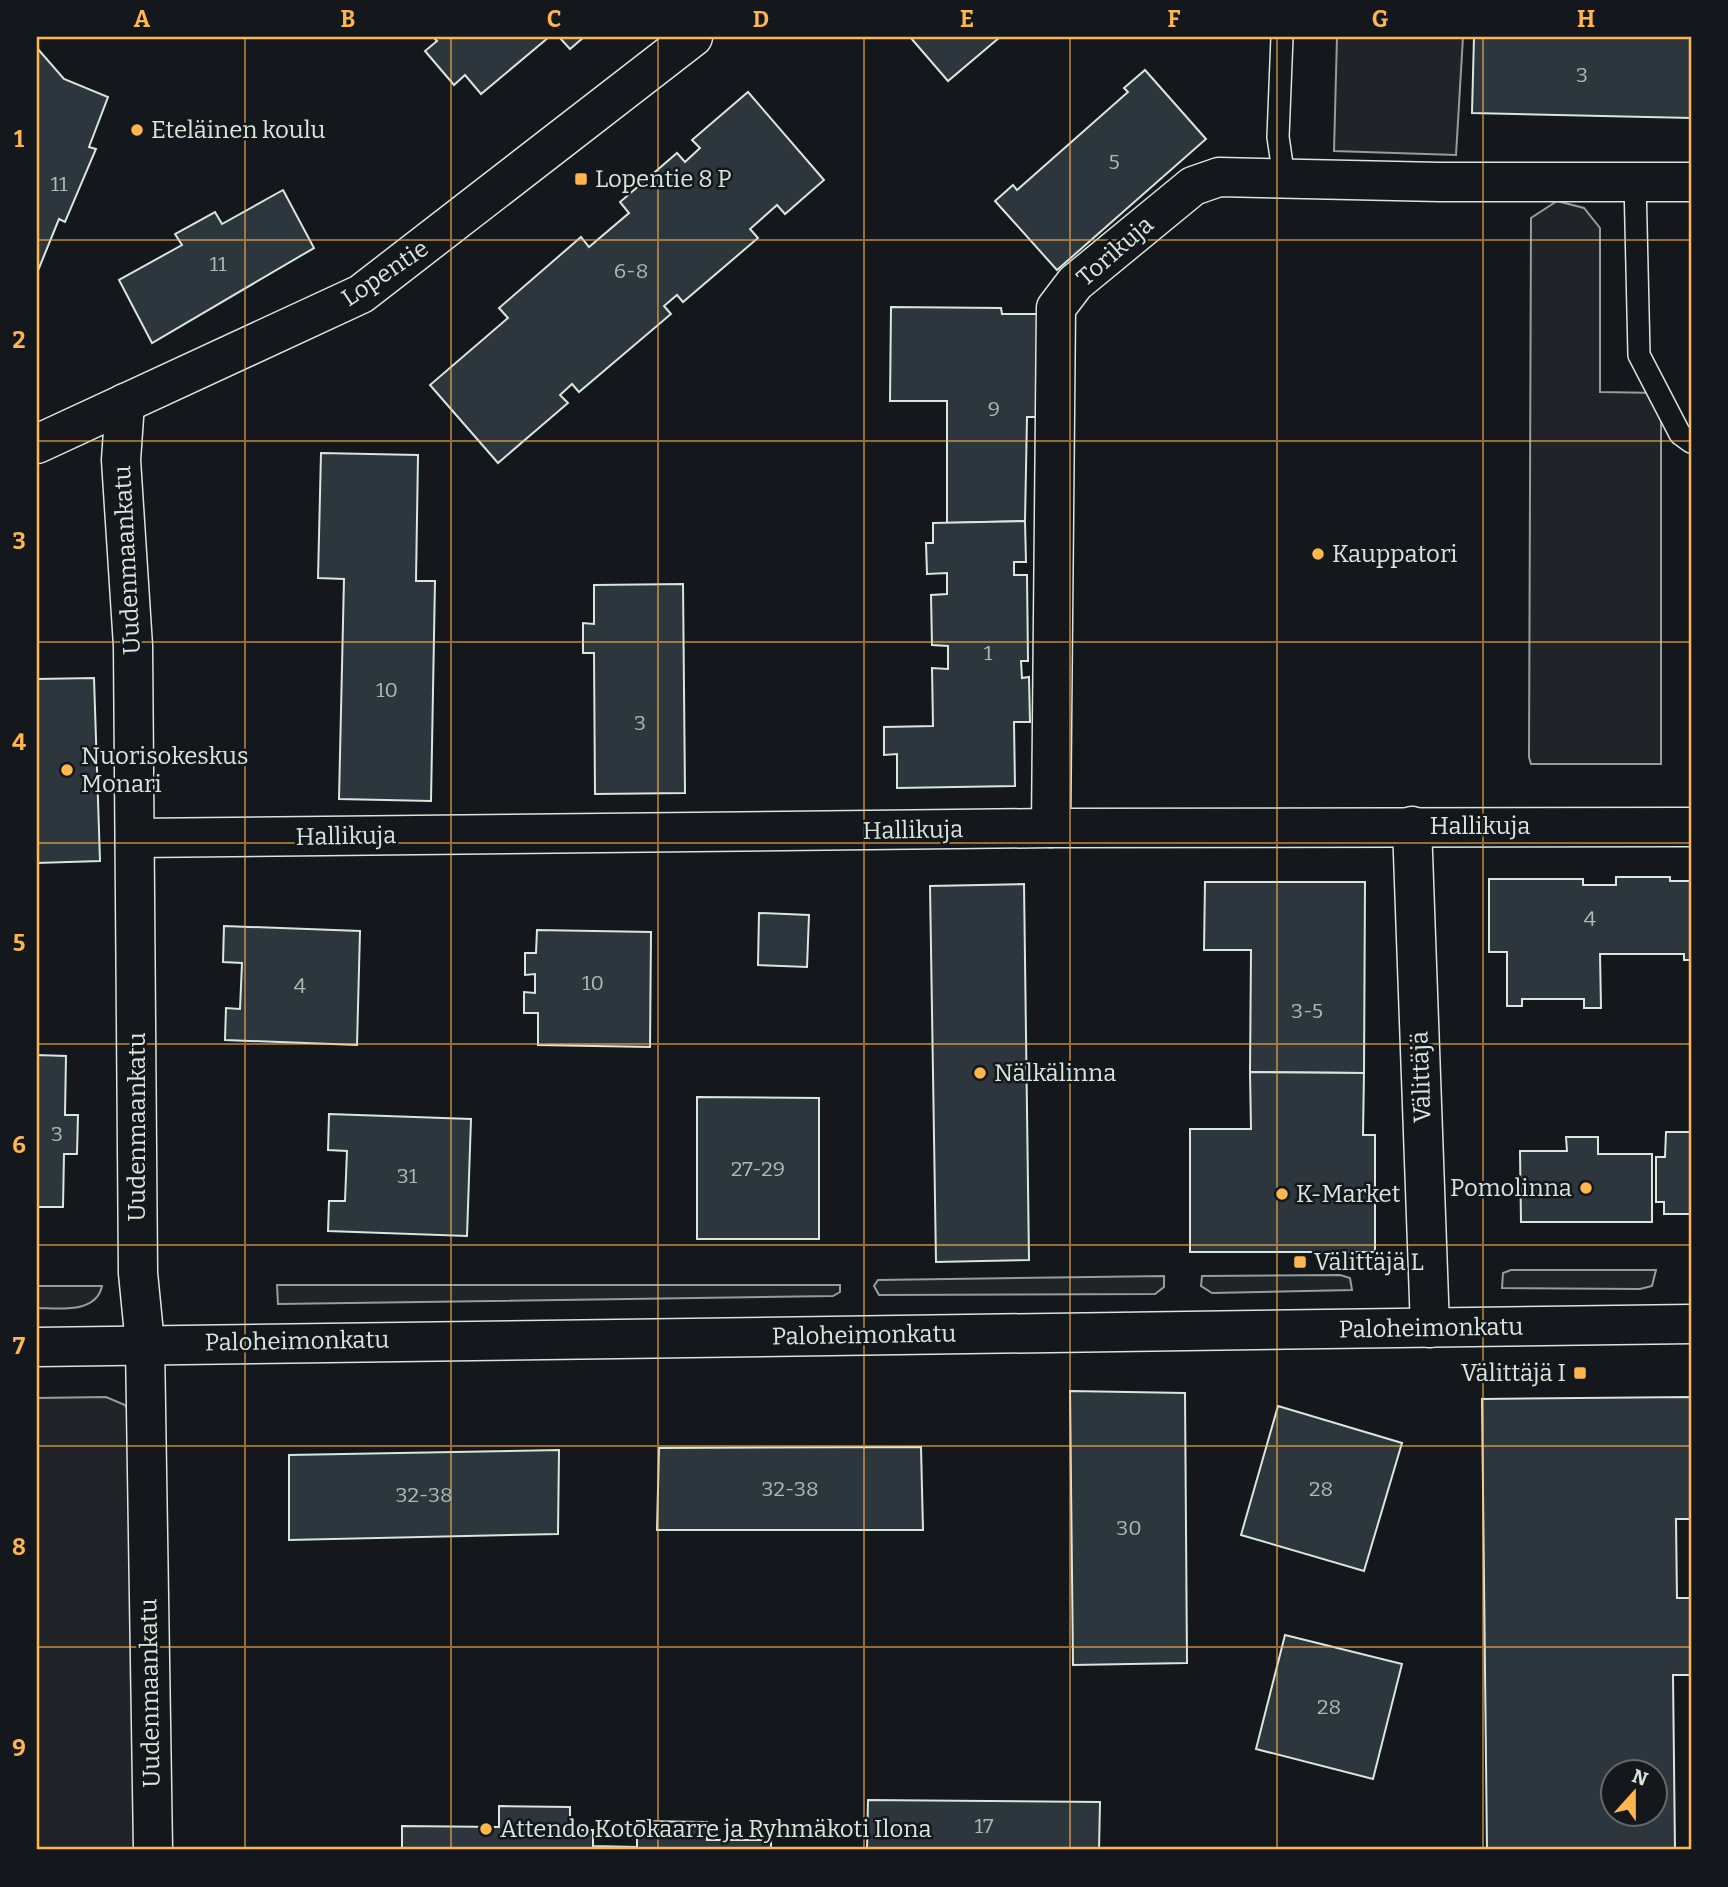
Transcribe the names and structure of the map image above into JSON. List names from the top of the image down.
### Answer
{
  "streets": {
    "street": [
      "Torikuja",
      "Lopentie",
      "Uudenmaankatu",
      "Hallikuja",
      "Välittäjä",
      "Paloheimonkatu"
    ]
  },
  "crossings": [
    ["Torikuja", "Hallikuja"],
    ["Lopentie", "Uudenmaankatu"],
    ["Uudenmaankatu", "Hallikuja"],
    ["Uudenmaankatu", "Paloheimonkatu"],
    ["Hallikuja", "Välittäjä"],
    ["Välittäjä", "Paloheimonkatu"]
  ],
  "places": {
    "other": [
      "Eteläinen koulu",
      "Kauppatori",
      "Nuorisokeskus Monari",
      "Nälkälinna",
      "Pomolinna",
      "K-Market",
      "Attendo Kotokaarre ja Ryhmäkoti Ilona"
    ],
    "transit": ["Lopentie 8 P", "Välittäjä L", "Välittäjä I"]
  },
  "house_numbers": [
    "3",
    "5",
    "11",
    "11",
    "6-8",
    "9",
    "1",
    "10",
    "3",
    "4",
    "10",
    "4",
    "3-5",
    "3",
    "27-29",
    "31",
    "32-38",
    "28",
    "32-38",
    "30",
    "28",
    "17"
  ],
  "north": "top",
  "grid": {
    "columns": [
      "A",
      "B",
      "C",
      "D",
      "E",
      "F",
      "G",
      "H"
    ],
    "rows": [
      "1",
      "2",
      "3",
      "4",
      "5",
      "6",
      "7",
      "8",
      "9"
    ]
  }
}
